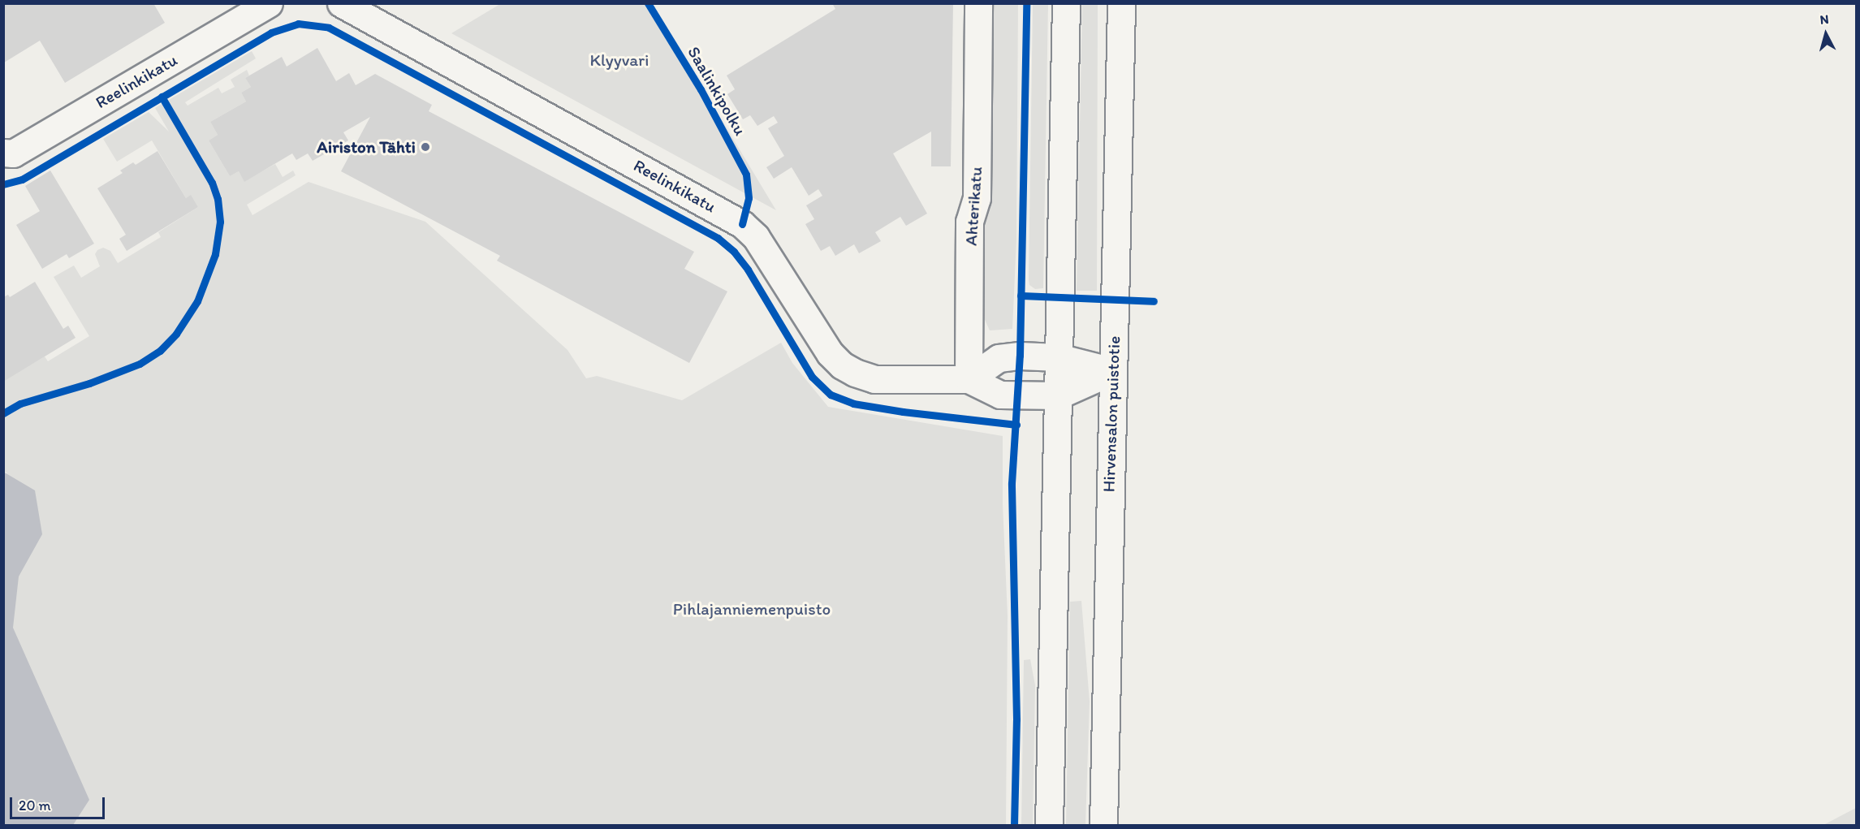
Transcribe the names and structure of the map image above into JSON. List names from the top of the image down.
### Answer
{
  "streets": {
    "street": ["Reelinkikatu", "Ahterikatu", "Hirvensalon puistotie"],
    "cycle path": ["Saalinkipolku"]
  },
  "crossings": [
    ["Reelinkikatu", "Ahterikatu"],
    ["Reelinkikatu", "Hirvensalon puistotie"]
  ],
  "parks": ["Klyyvari", "Pihlajanniemenpuisto"],
  "places": ["Airiston Tähti"],
  "scale_bar": "20 m",
  "north": "top"
}
